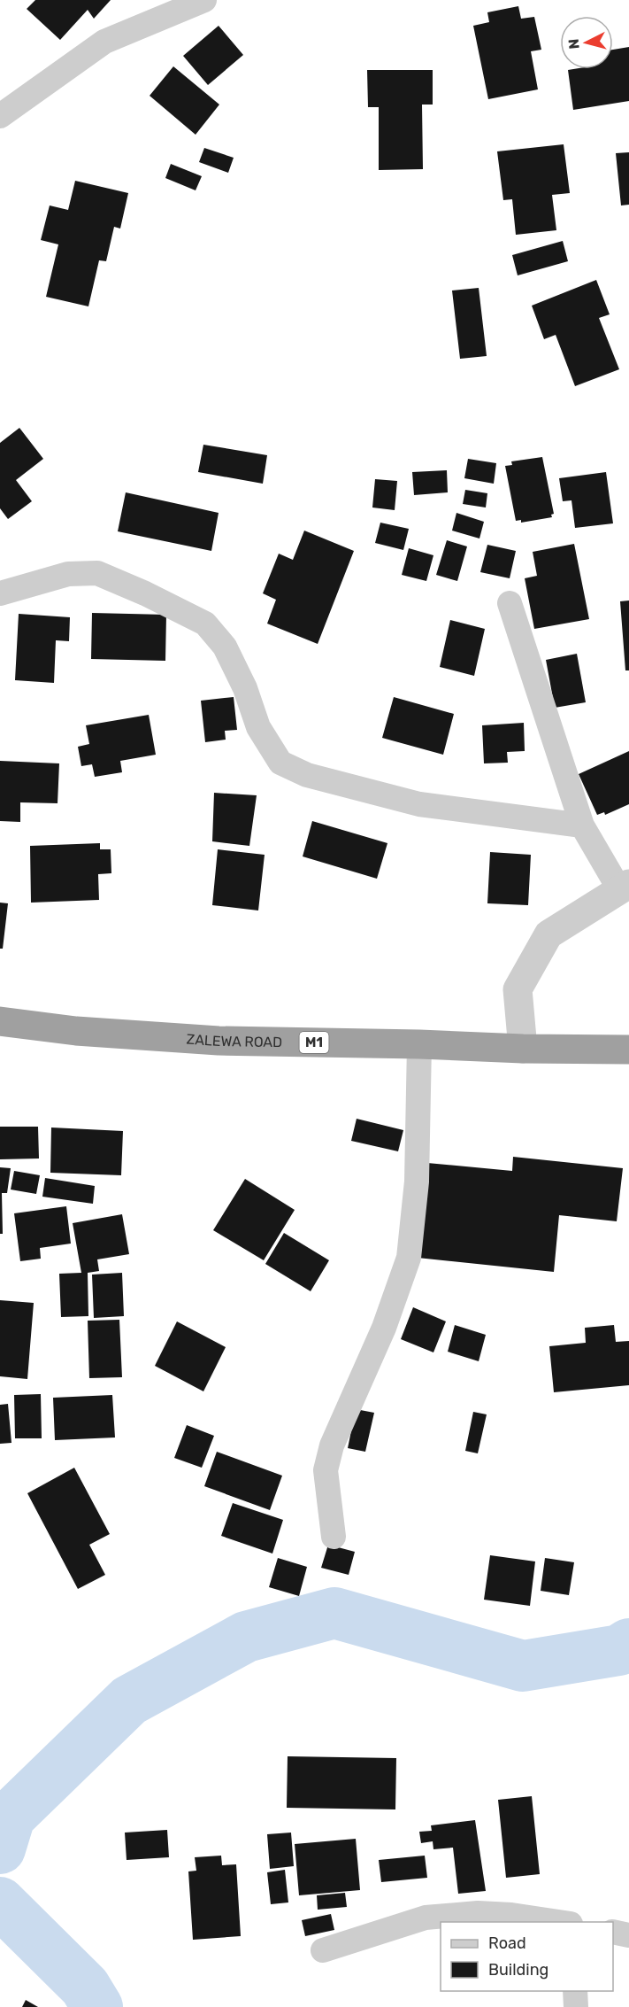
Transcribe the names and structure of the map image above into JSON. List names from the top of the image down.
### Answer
{
  "streets": {
    "highway": ["ZALEWA ROAD", "M1"]
  },
  "legend": ["Road", "Building"],
  "north": "left"
}
